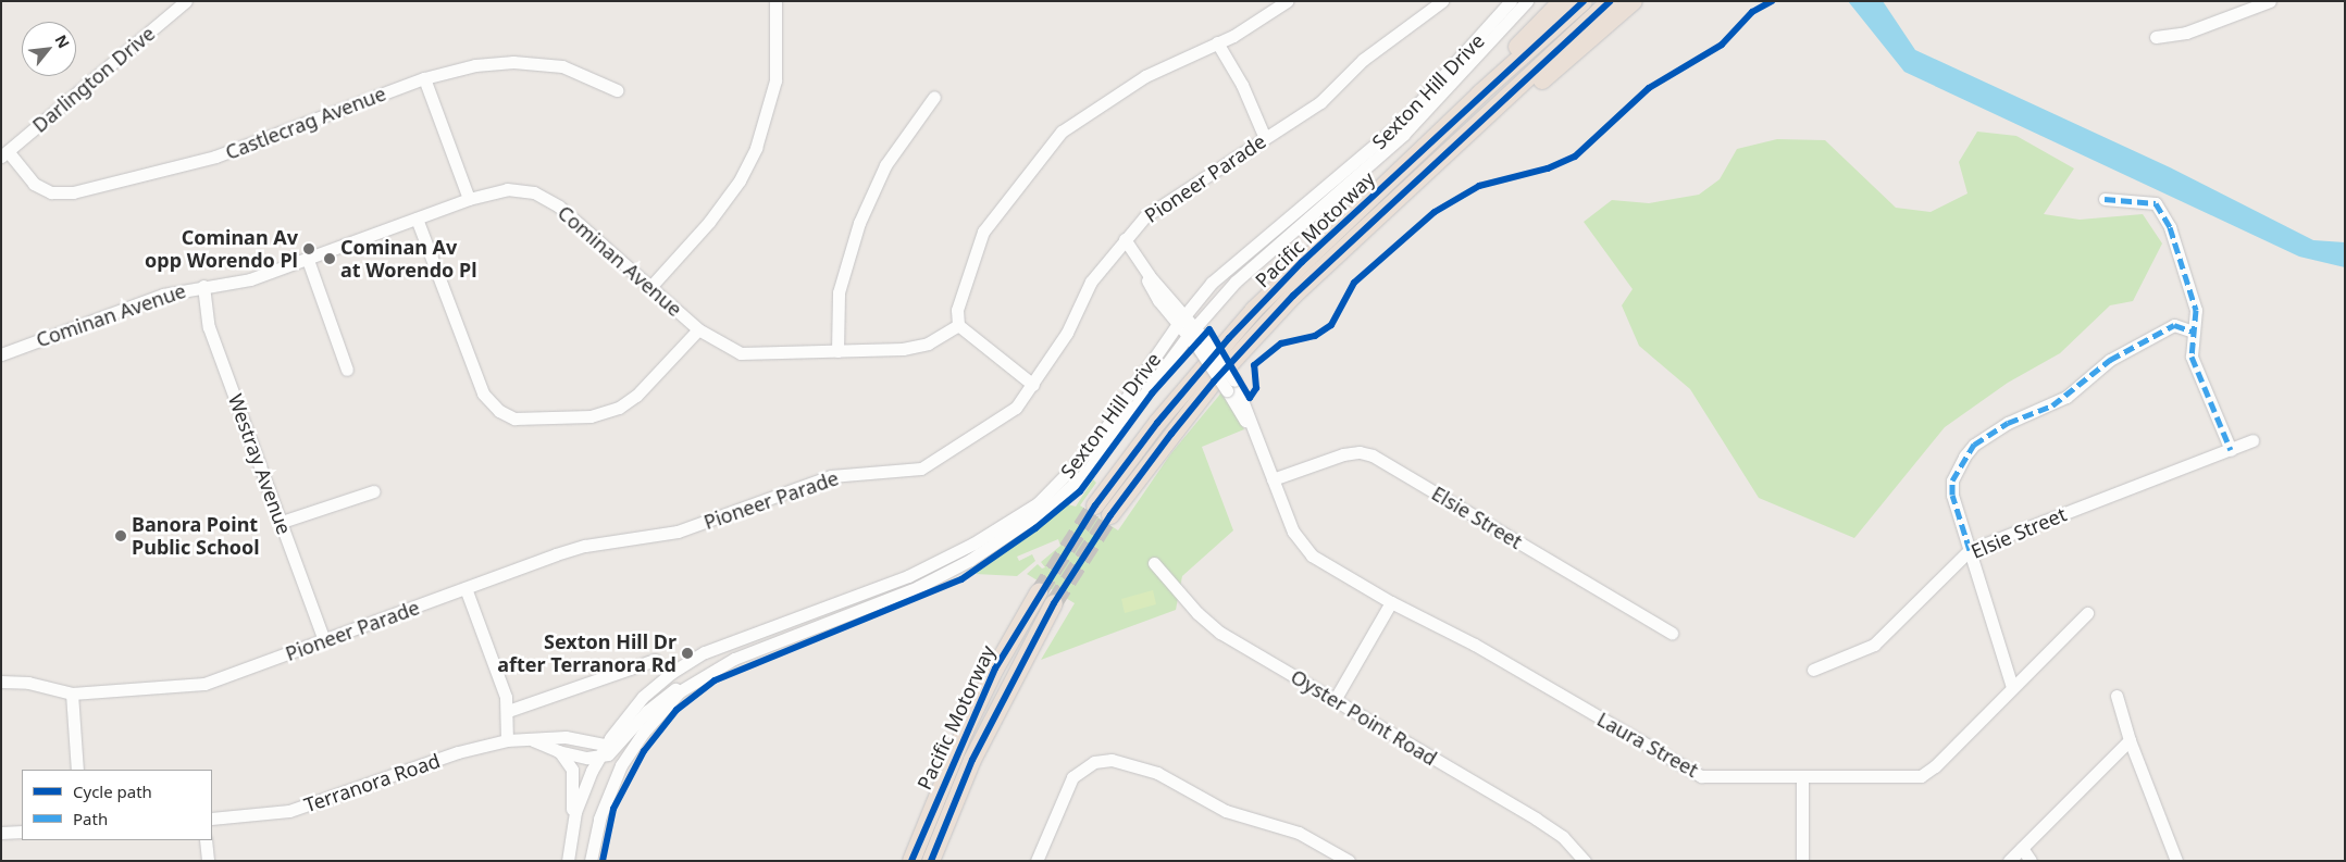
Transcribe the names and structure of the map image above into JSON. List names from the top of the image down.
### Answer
{
  "streets": {
    "highway": ["Pacific Motorway"],
    "street": [
      "Darlington Drive",
      "Sexton Hill Drive",
      "Castlecrag Avenue",
      "Pioneer Parade",
      "Cominan Avenue",
      "Westray Avenue",
      "Elsie Street",
      "Oyster Point Road",
      "Laura Street",
      "Terranora Road"
    ]
  },
  "crossings": [
    ["Darlington Drive", "Castlecrag Avenue"],
    ["Sexton Hill Drive", "Laura Street"],
    ["Sexton Hill Drive", "Terranora Road"],
    ["Pioneer Parade", "Westray Avenue"],
    ["Pioneer Parade", "Laura Street"],
    ["Cominan Avenue", "Westray Avenue"],
    ["Elsie Street", "Laura Street"]
  ],
  "places": [
    "Cominan Av opp Worendo Pl",
    "Cominan Av at Worendo Pl",
    "Banora Point Public School",
    "Sexton Hill Dr after Terranora Rd"
  ],
  "legend": ["Cycle path", "Path"],
  "north": "top right"
}
